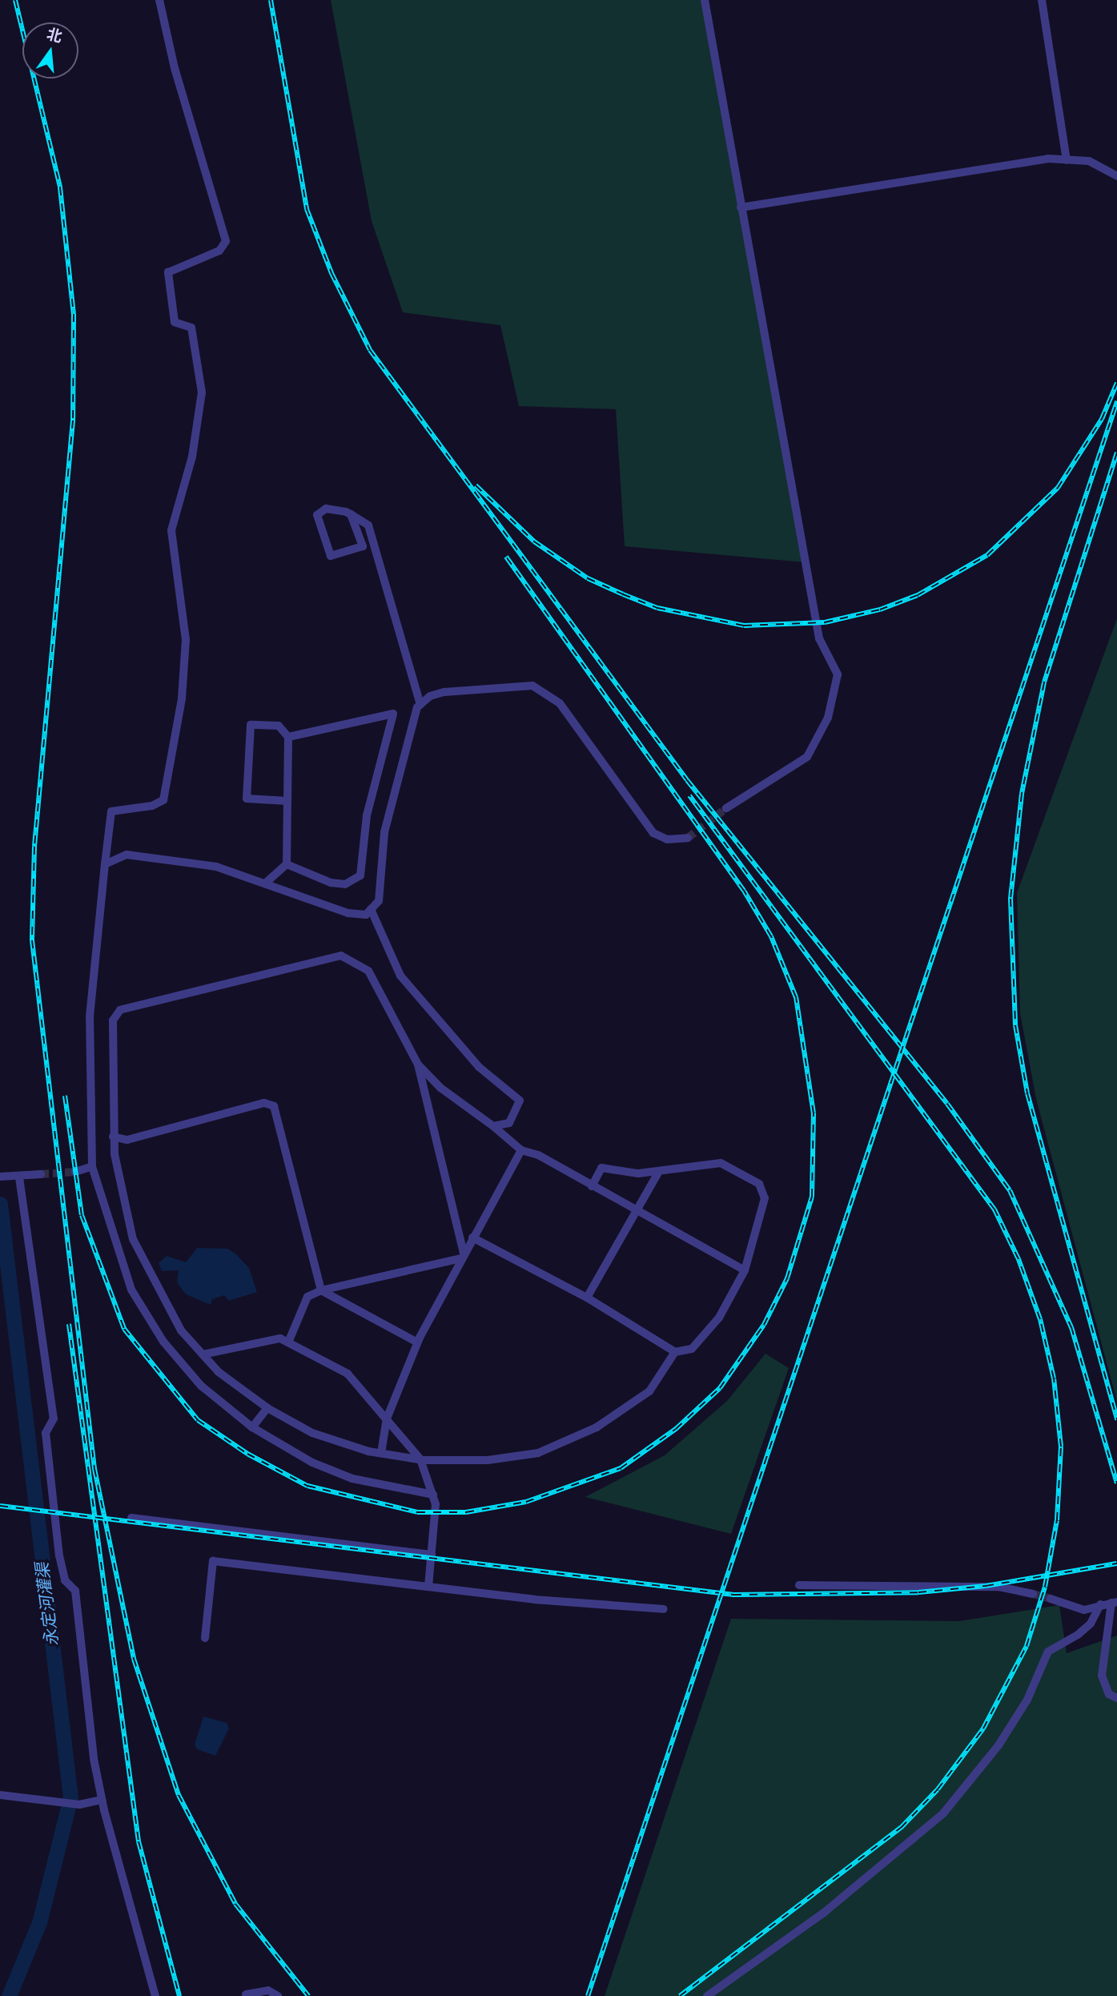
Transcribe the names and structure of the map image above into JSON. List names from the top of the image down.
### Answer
{
  "water": ["永定河灌渠"],
  "north": "top"
}
